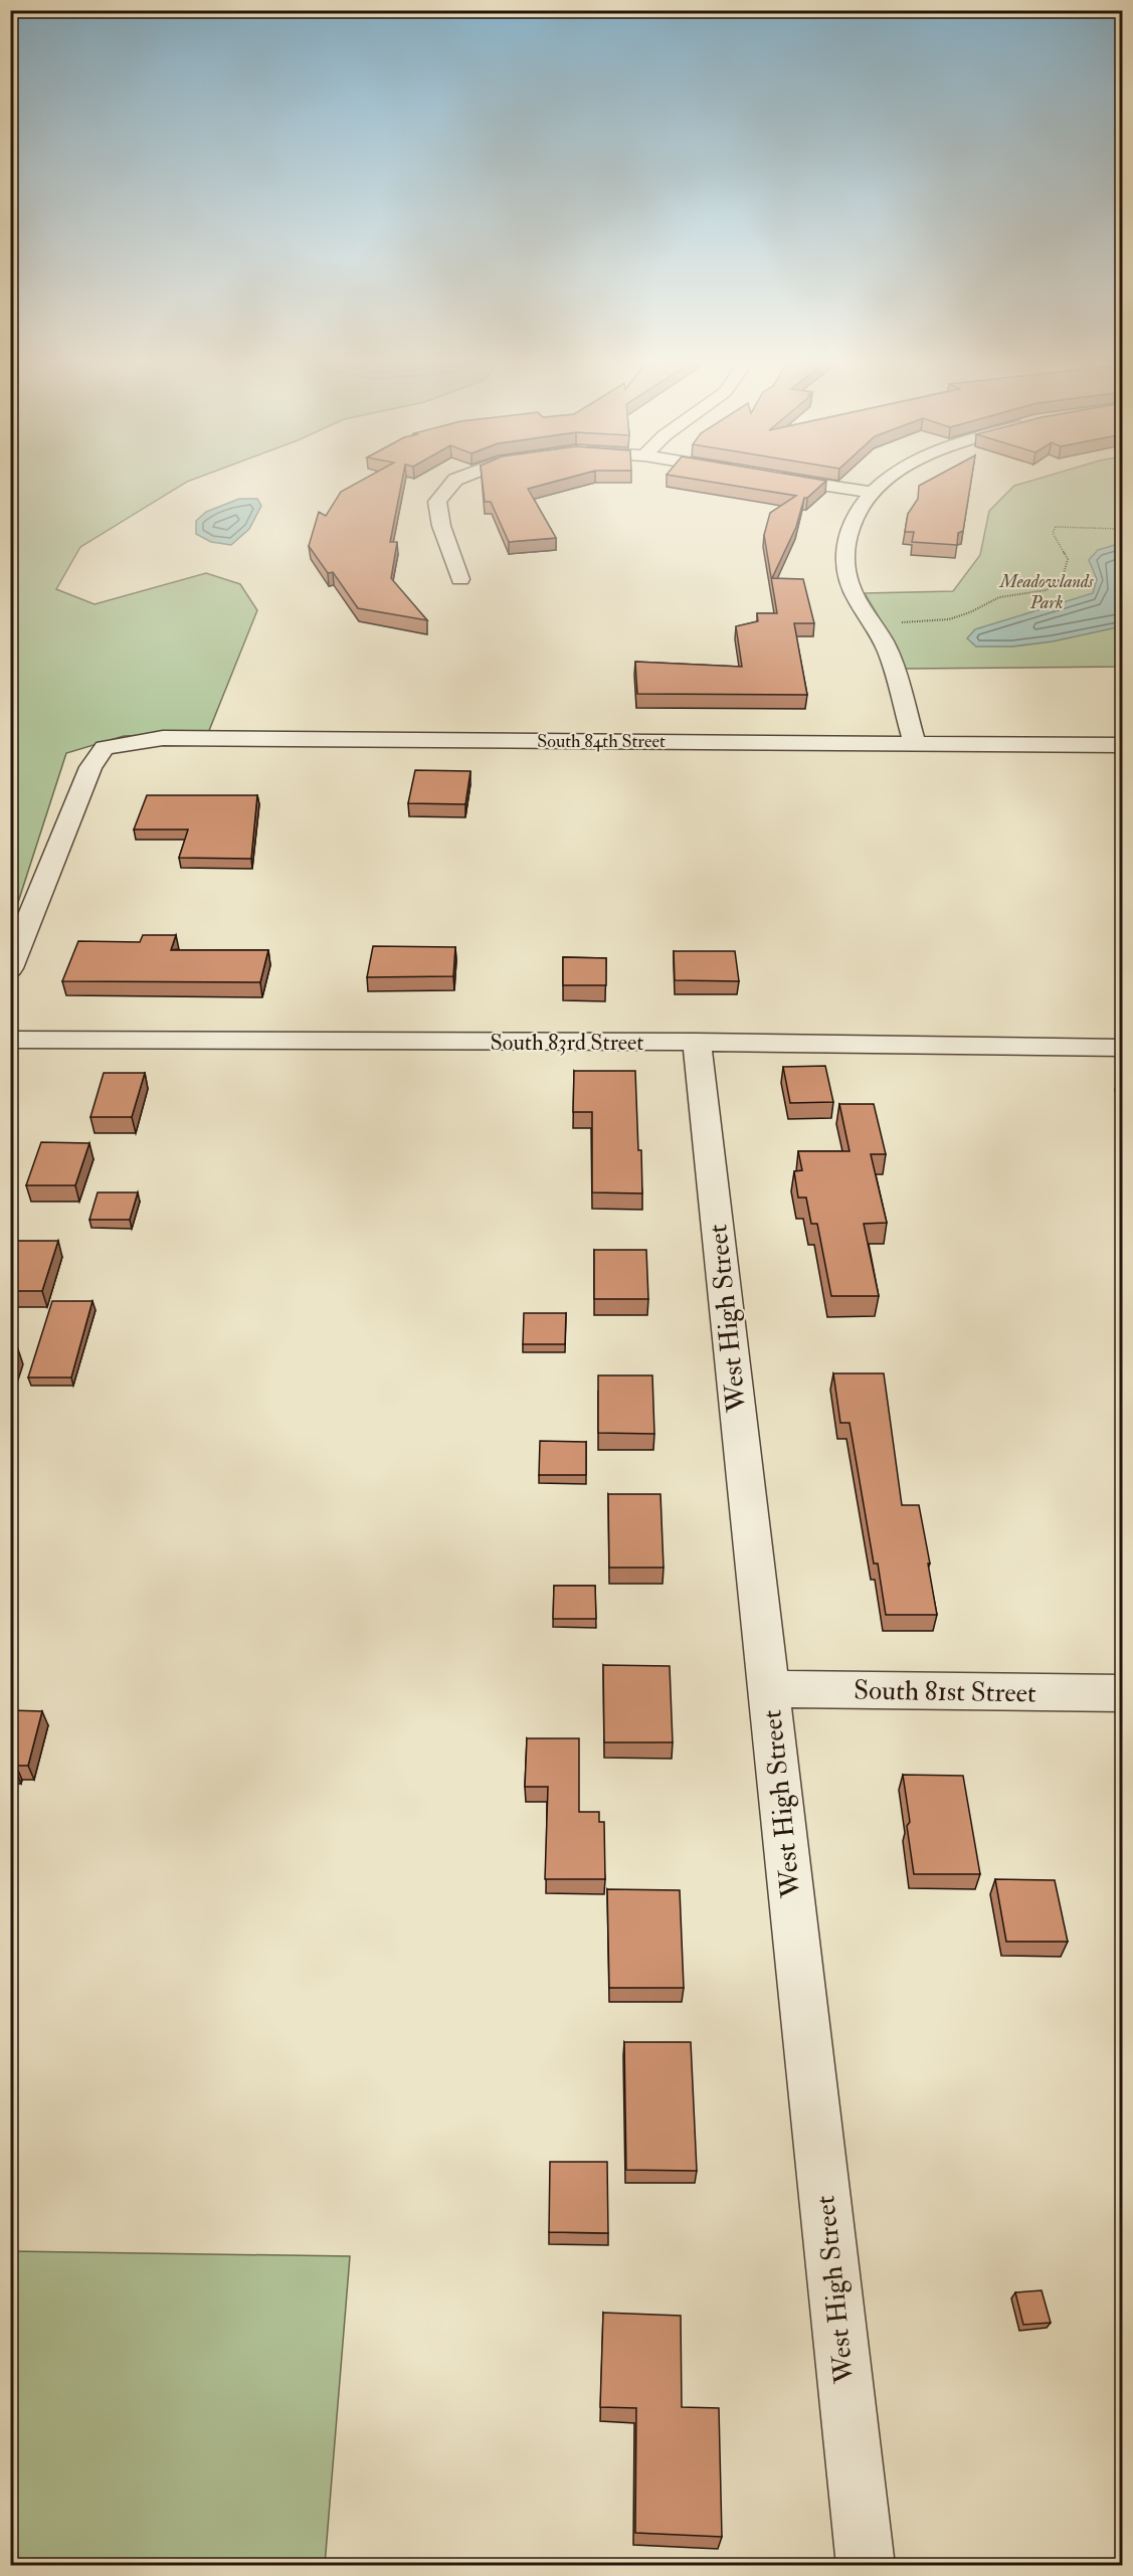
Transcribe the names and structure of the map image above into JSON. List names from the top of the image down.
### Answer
{
  "streets": {
    "street": [
      "South 84th Street",
      "South 83rd Street",
      "West High Street",
      "South 81st Street"
    ]
  },
  "crossings": [
    ["South 83rd Street", "West High Street"],
    ["West High Street", "South 81st Street"]
  ],
  "parks": ["Meadowlands Park"]
}
